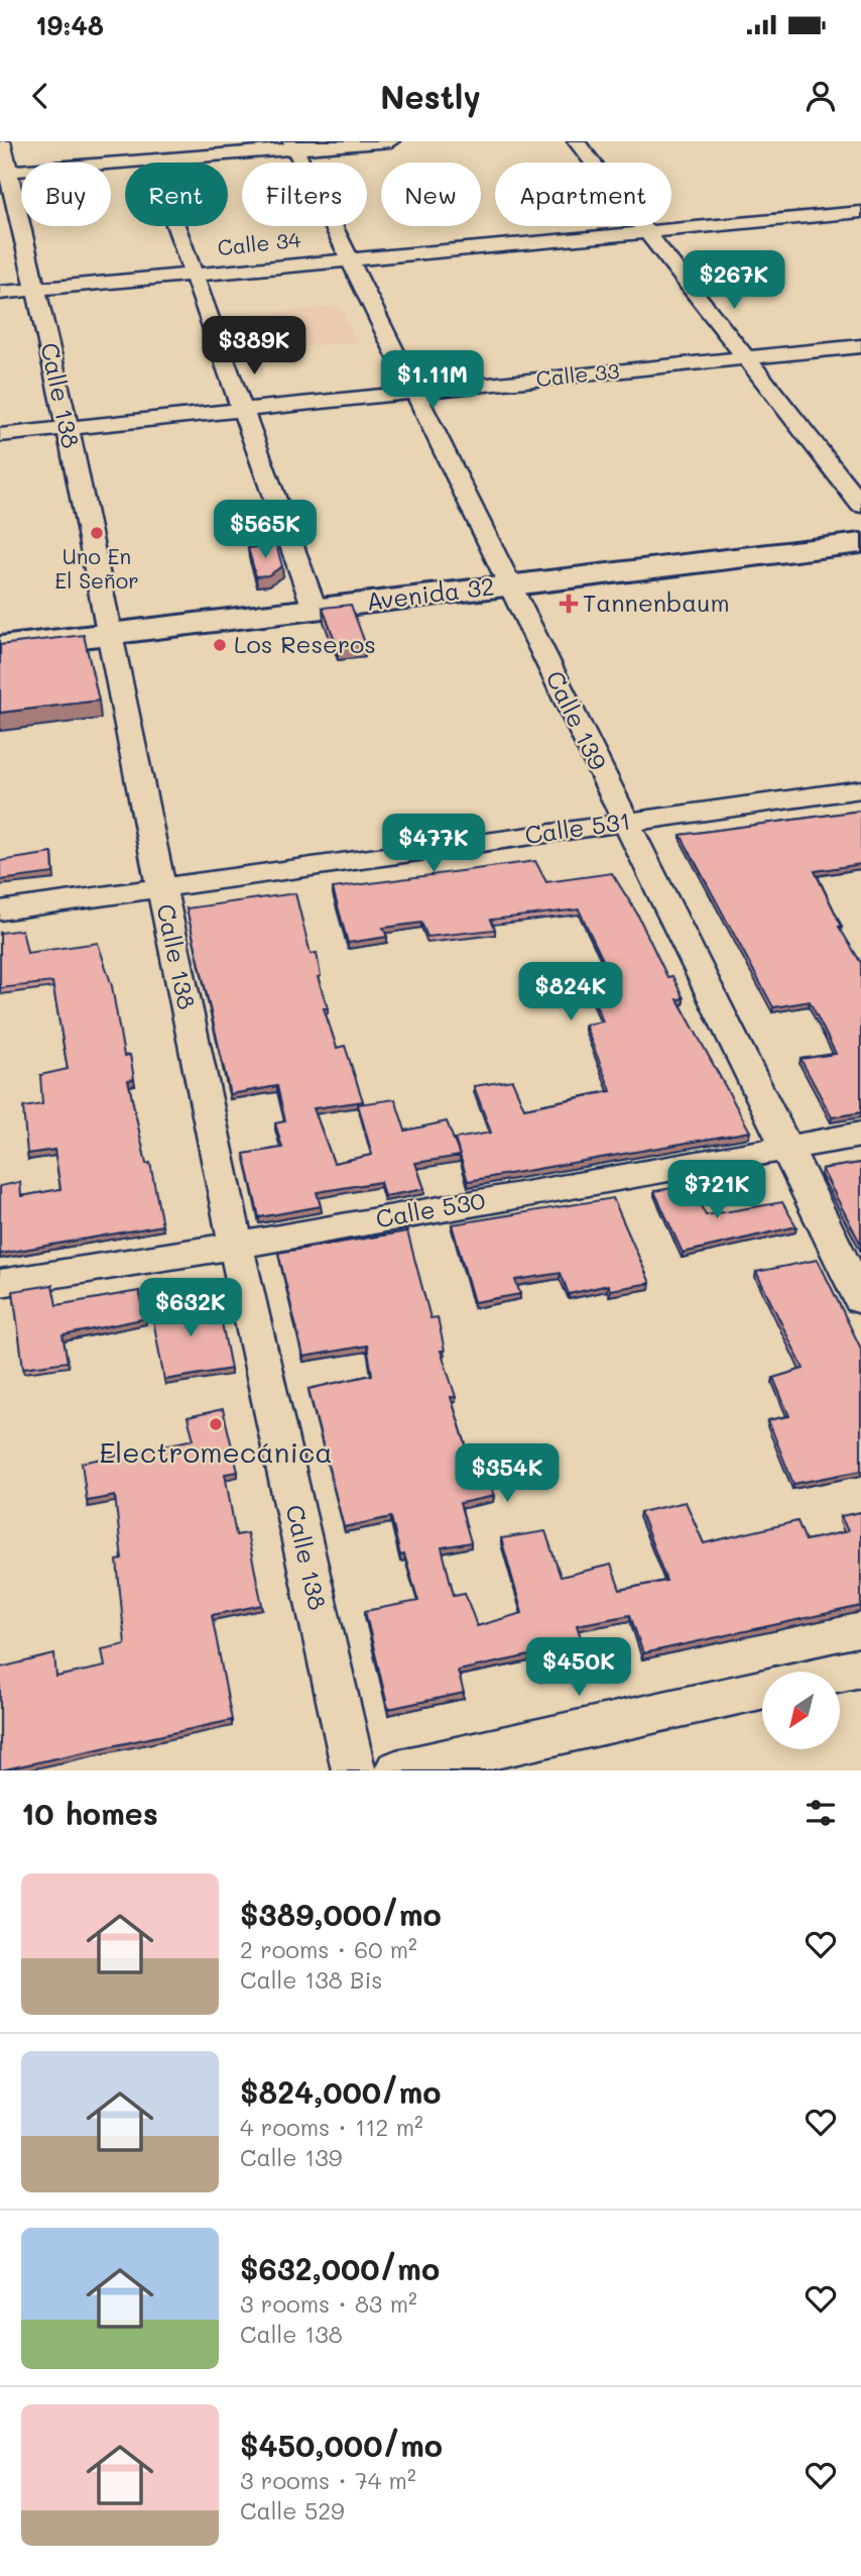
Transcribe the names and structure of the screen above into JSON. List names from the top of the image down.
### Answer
{
  "streets": {
    "main road": ["Avenida 32"],
    "street": [
      "Calle 34",
      "Calle 33",
      "Calle 138",
      "Calle 139",
      "Calle 531",
      "Calle 530"
    ]
  },
  "crossings": [
    ["Calle 34", "Calle 138"],
    ["Calle 34", "Calle 139"],
    ["Calle 33", "Calle 138"],
    ["Calle 33", "Calle 139"],
    ["Calle 138", "Avenida 32"],
    ["Calle 138", "Calle 531"],
    ["Calle 138", "Calle 530"],
    ["Avenida 32", "Calle 139"],
    ["Calle 139", "Calle 531"],
    ["Calle 139", "Calle 530"]
  ],
  "places": {
    "other": ["Uno En El Señor", "Los Reseros", "Electromecánica"],
    "health": ["Tannenbaum"]
  },
  "north": "bottom left",
  "page": {
    "status": "19:48",
    "header": "Nestly",
    "chip": [
      "Buy",
      "Rent",
      "Filters",
      "New",
      "Apartment"
    ],
    "price": [
      "$267K",
      "$389K",
      "$1.11M",
      "$565K",
      "$477K",
      "$824K",
      "$721K",
      "$632K",
      "$354K",
      "$450K"
    ],
    "heading": "10 homes",
    "list": [
      {
        "name": "$389,000/mo",
        "note": "2 rooms · 60 m² · Calle 138 Bis"
      },
      {
        "name": "$824,000/mo",
        "note": "4 rooms · 112 m² · Calle 139"
      },
      {
        "name": "$632,000/mo",
        "note": "3 rooms · 83 m² · Calle 138"
      },
      {
        "name": "$450,000/mo",
        "note": "3 rooms · 74 m² · Calle 529"
      }
    ]
  }
}
